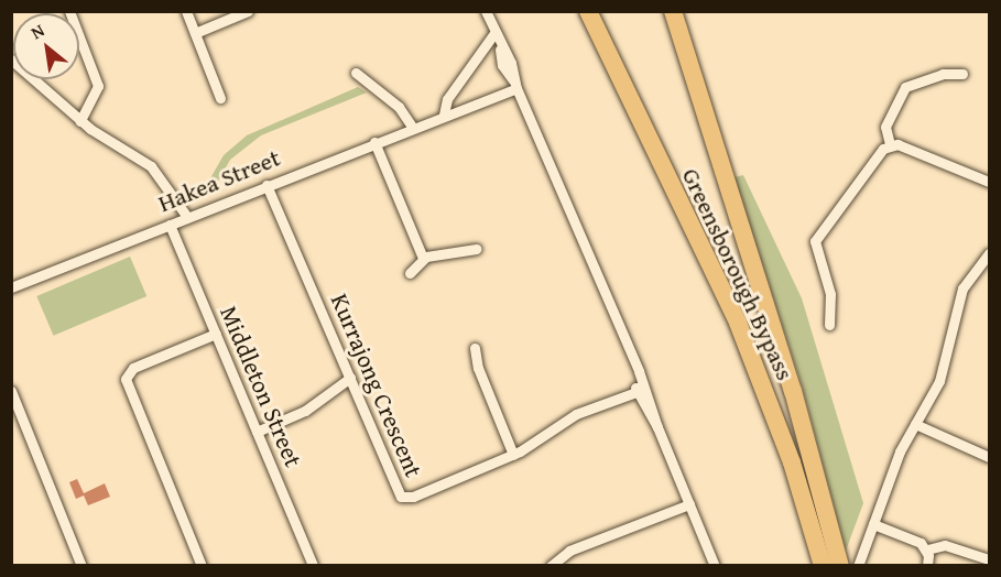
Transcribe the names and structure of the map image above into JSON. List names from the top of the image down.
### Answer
{
  "streets": {
    "highway": ["Greensborough Bypass"],
    "street": ["Hakea Street", "Kurrajong Crescent", "Middleton Street"]
  },
  "crossings": [
    ["Hakea Street", "Kurrajong Crescent"],
    ["Hakea Street", "Middleton Street"]
  ],
  "north": "top left"
}
